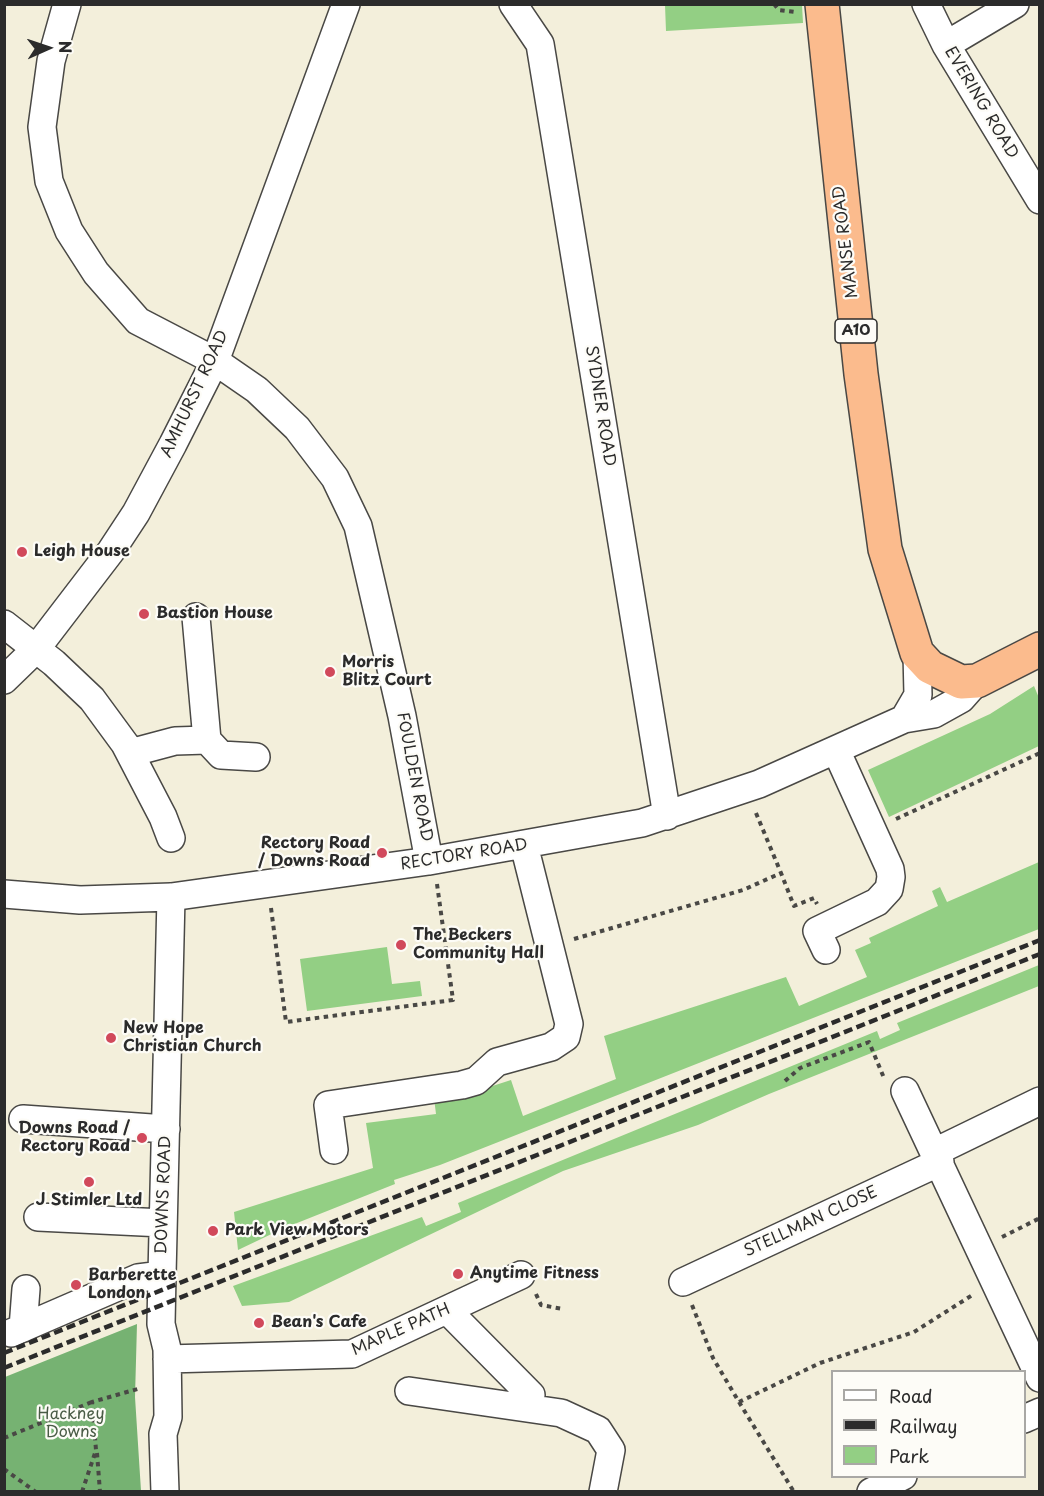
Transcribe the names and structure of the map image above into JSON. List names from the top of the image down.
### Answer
{
  "streets": {
    "highway": ["MANSE ROAD", "A10", "RECTORY ROAD"],
    "street": [
      "EVERING ROAD",
      "AMHURST ROAD",
      "SYDNER ROAD",
      "FOULDEN ROAD",
      "DOWNS ROAD",
      "STELLMAN CLOSE",
      "MAPLE PATH"
    ]
  },
  "crossings": [
    ["AMHURST ROAD", "FOULDEN ROAD"],
    ["SYDNER ROAD", "RECTORY ROAD"],
    ["FOULDEN ROAD", "RECTORY ROAD"],
    ["RECTORY ROAD", "DOWNS ROAD"],
    ["DOWNS ROAD", "MAPLE PATH"]
  ],
  "parks": ["Hackney Downs"],
  "places": [
    "Leigh House",
    "Bastion House",
    "Morris Blitz Court",
    "Rectory Road / Downs Road",
    "The Beckers Community Hall",
    "New Hope Christian Church",
    "Downs Road / Rectory Road",
    "J Stimler Ltd",
    "Park View Motors",
    "Anytime Fitness",
    "Barberette London",
    "Bean's Cafe"
  ],
  "legend": ["Road", "Railway", "Park"],
  "north": "right"
}
